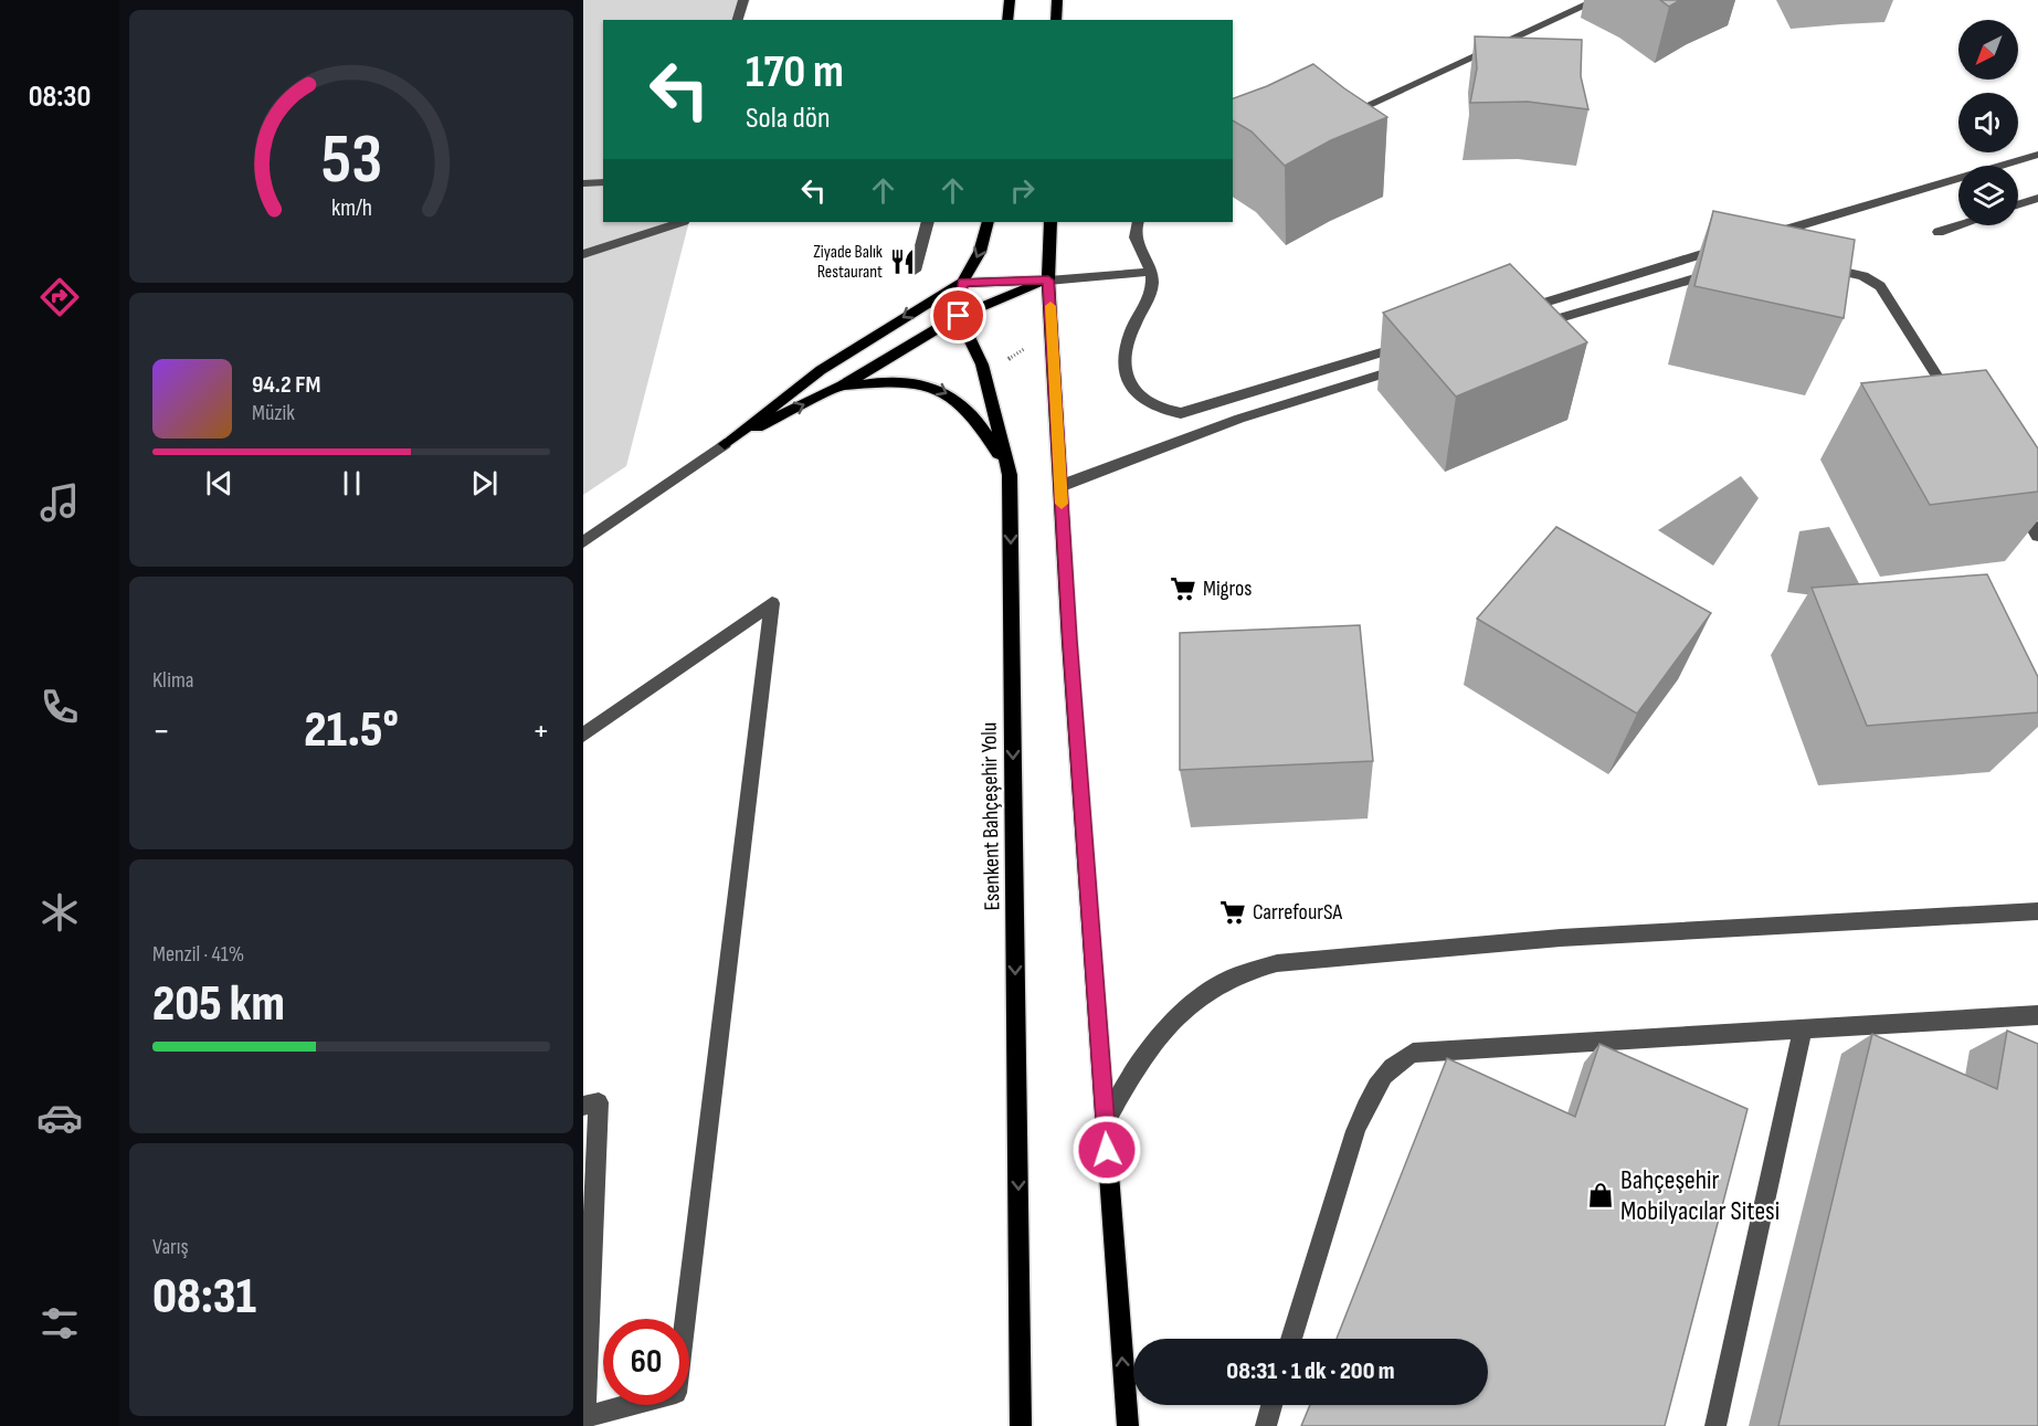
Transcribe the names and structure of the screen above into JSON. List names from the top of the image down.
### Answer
{
  "streets": {
    "main road": ["Esenkent Bahçeşehir Yolu"]
  },
  "places": {
    "restaurant": ["Ziyade Balık Restaurant"],
    "supermarket": ["Migros", "CarrefourSA"],
    "shop": ["Bahçeşehir Mobilyacılar Sitesi"]
  },
  "north": "bottom left",
  "page": {
    "tabs": "08:30",
    "turn": ["170 m", "Sola dön"],
    "song": ["94.2 FM", "Müzik"],
    "tile": [
      "Klima",
      ["Menzil · 41%", "205 km"],
      ["Varış", "08:31"]
    ],
    "heat": ["−", "21.5°", "+"],
    "limit": "60",
    "trip": "08:31 · 1 dk · 200 m",
    "gauge": ["53", "km/h"]
  }
}
